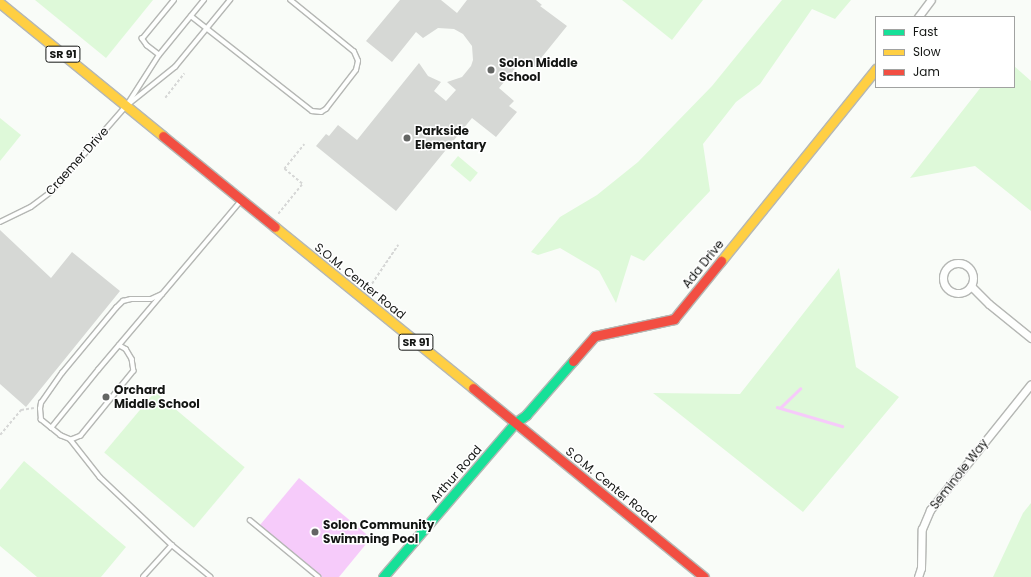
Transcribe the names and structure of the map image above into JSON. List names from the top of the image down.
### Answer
{
  "streets": {
    "main road": [
      "SR 91",
      "Ada Drive",
      "S.O.M. Center Road",
      "Arthur Road"
    ],
    "street": ["Seminole Way"],
    "lane": ["Craemer Drive"]
  },
  "crossings": [
    ["Craemer Drive", "S.O.M. Center Road"],
    ["Ada Drive", "S.O.M. Center Road"],
    ["Ada Drive", "Arthur Road"],
    ["S.O.M. Center Road", "Arthur Road"]
  ],
  "places": [
    "Solon Middle School",
    "Parkside Elementary",
    "Orchard Middle School",
    "Solon Community Swimming Pool"
  ],
  "legend": ["Fast", "Slow", "Jam"]
}
